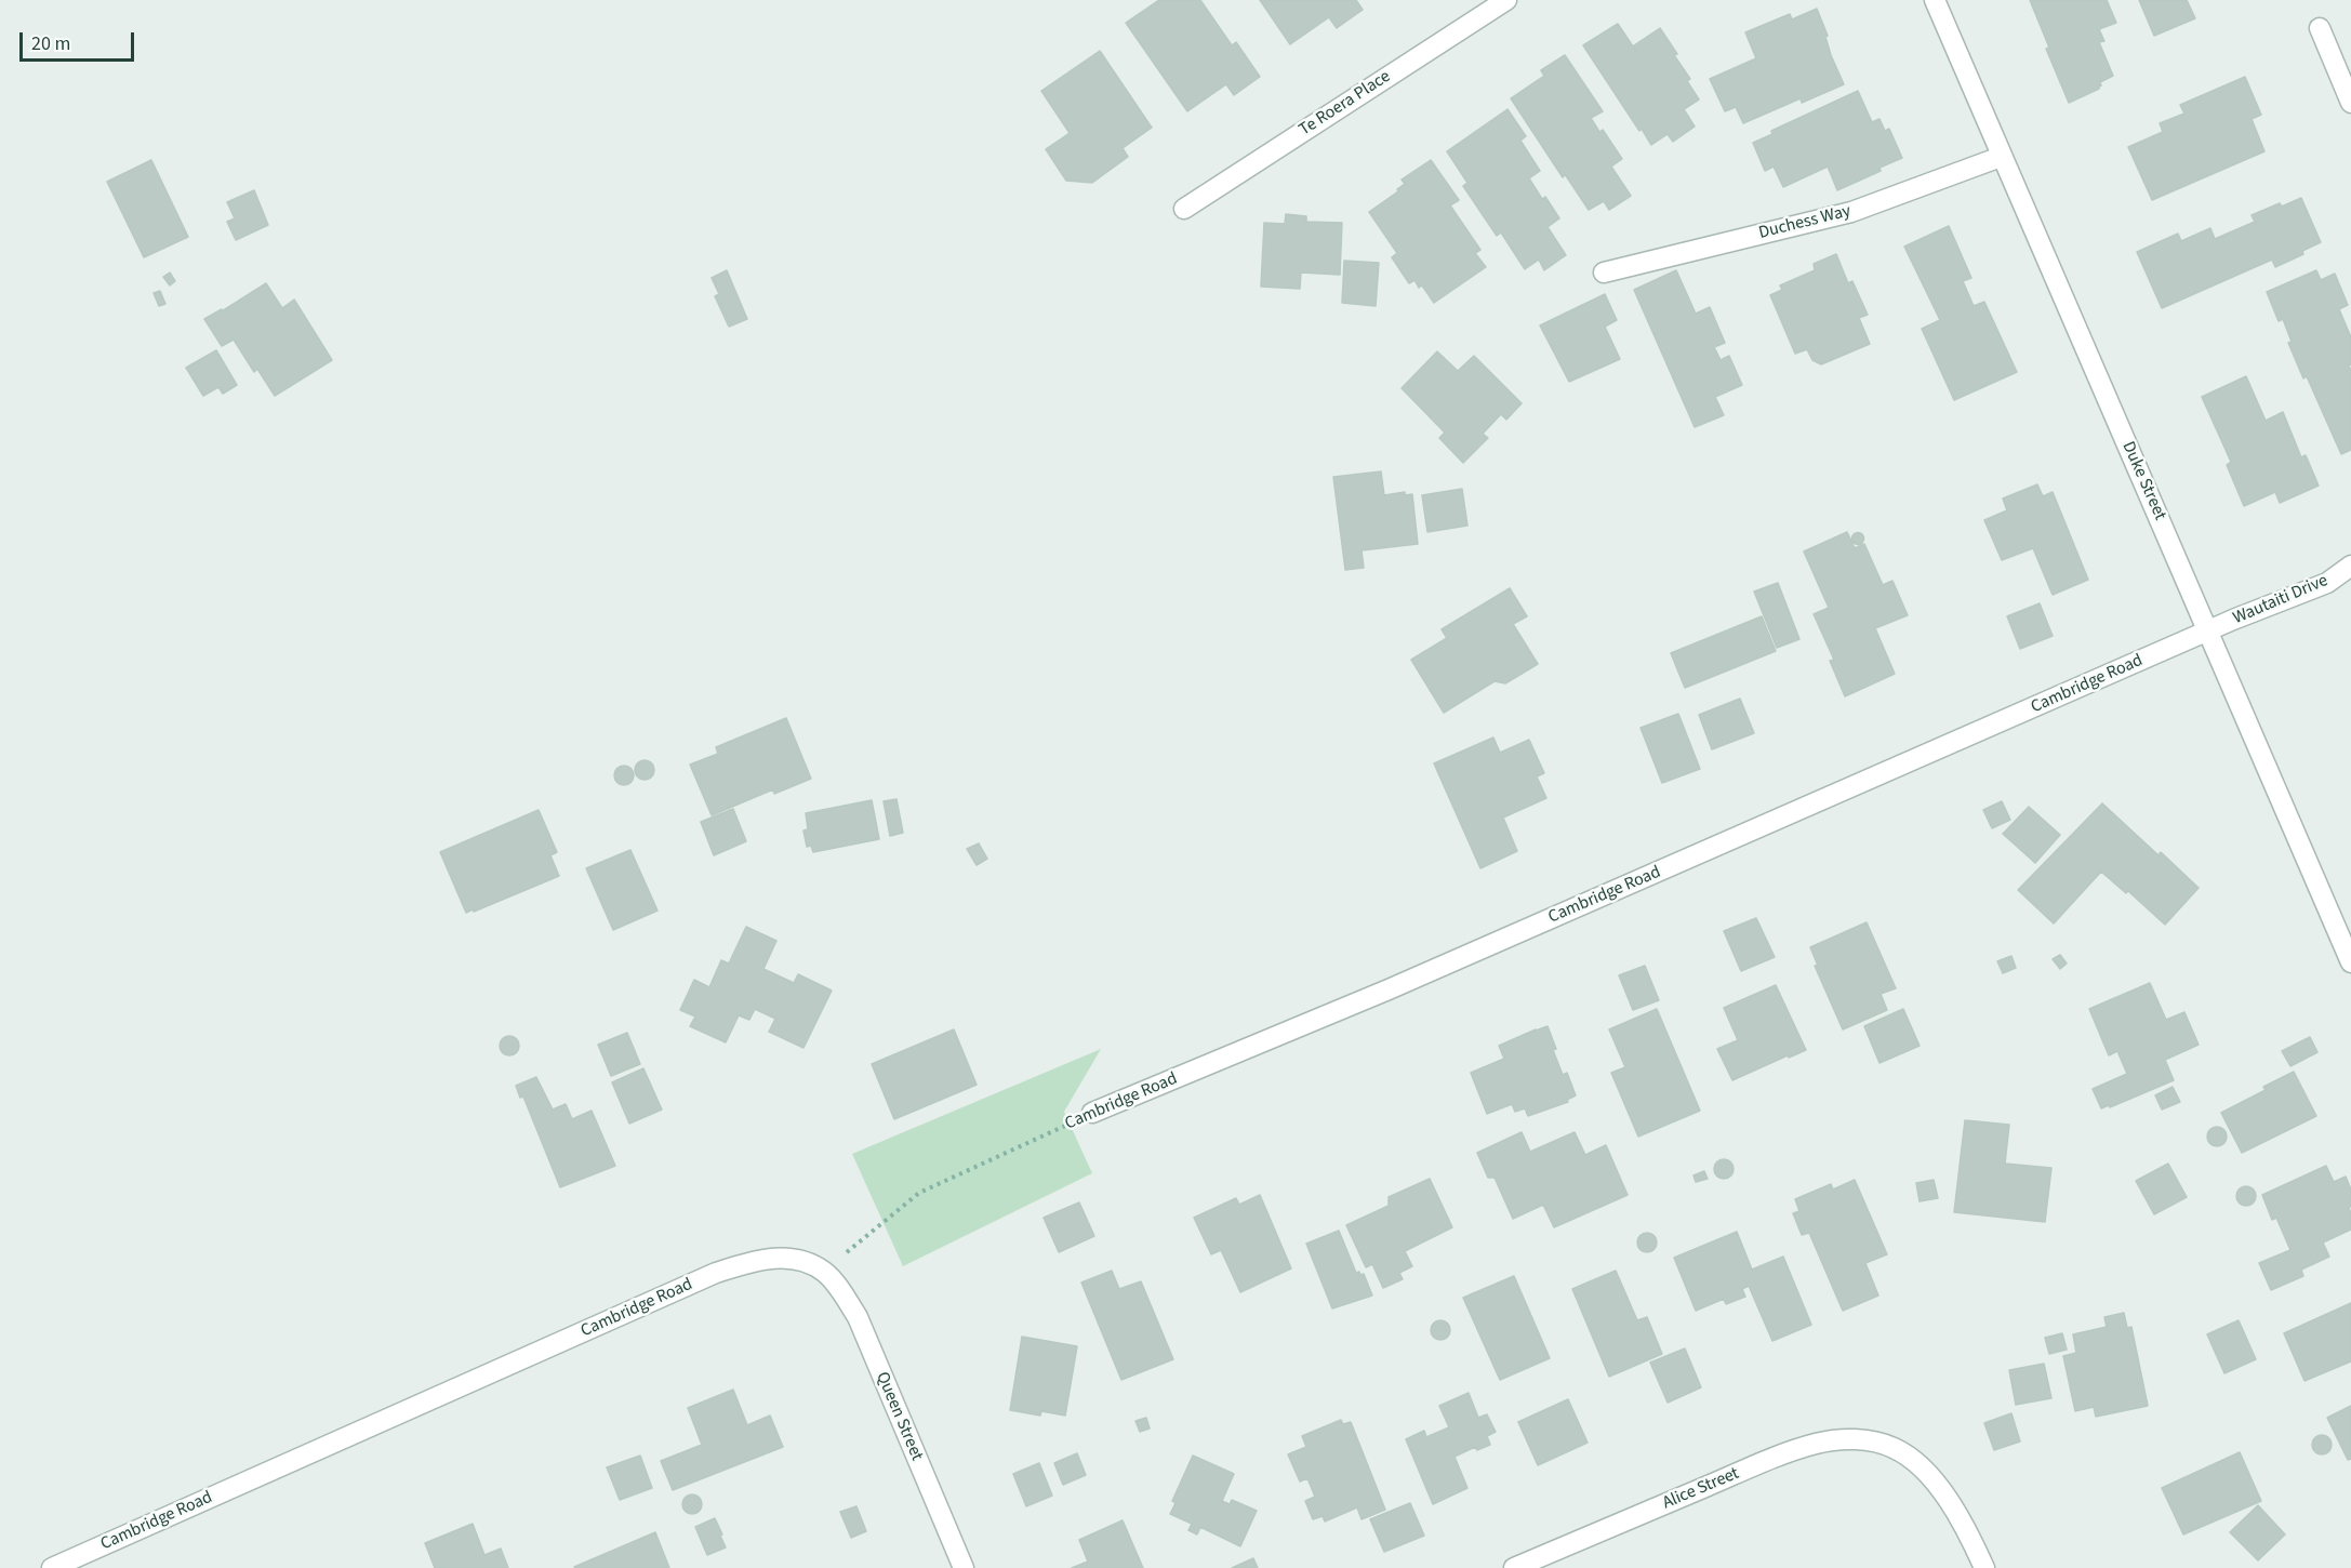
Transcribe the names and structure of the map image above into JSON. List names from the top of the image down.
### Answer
{
  "streets": {
    "street": [
      "Te Roera Place",
      "Duchess Way",
      "Duke Street",
      "Wautaiti Drive",
      "Cambridge Road",
      "Queen Street",
      "Alice Street"
    ]
  },
  "crossings": [
    ["Duchess Way", "Duke Street"],
    ["Duke Street", "Wautaiti Drive"],
    ["Duke Street", "Cambridge Road"],
    ["Wautaiti Drive", "Cambridge Road"],
    ["Cambridge Road", "Queen Street"]
  ],
  "scale_bar": "20 m"
}
